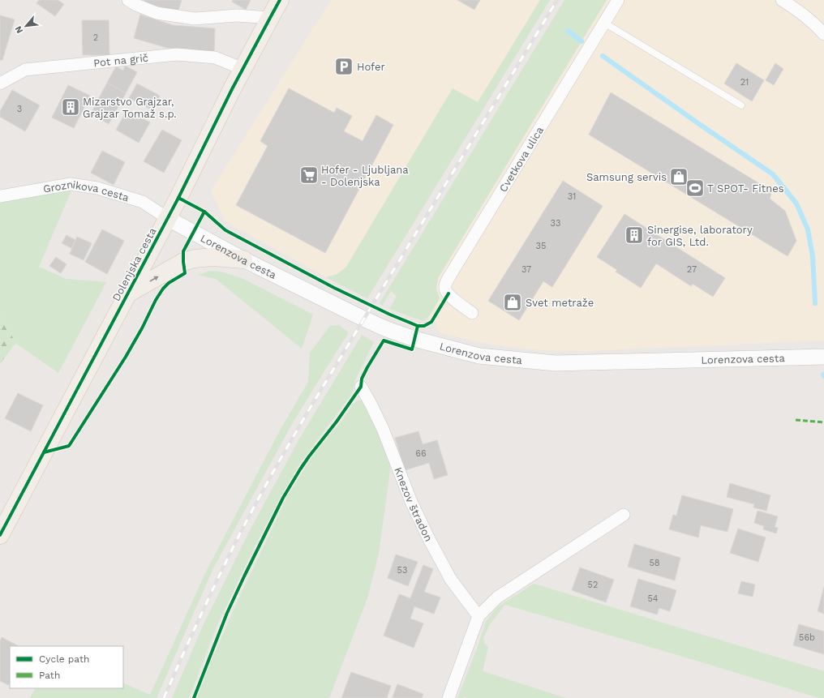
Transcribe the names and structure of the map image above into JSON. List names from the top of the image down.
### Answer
{
  "streets": {
    "main road": ["Dolenjska cesta"],
    "street": [
      "Pot na grič",
      "Cvetkova ulica",
      "Groznikova cesta",
      "Lorenzova cesta",
      "Knezov štradon"
    ]
  },
  "crossings": [
    ["Pot na grič", "Dolenjska cesta"],
    ["Groznikova cesta", "Lorenzova cesta"],
    ["Groznikova cesta", "Dolenjska cesta"],
    ["Lorenzova cesta", "Dolenjska cesta"]
  ],
  "places": {
    "parking": ["Hofer"],
    "building": ["Mizarstvo Grajzar, Grajzar Tomaž s.p.", "Sinergise, laboratory for GIS, Ltd."],
    "supermarket": ["Hofer - Ljubljana - Dolenjska"],
    "shop": ["Samsung servis", "Svet metraže"],
    "sports": ["T SPOT- Fitnes"]
  },
  "house_numbers": [
    "2",
    "21",
    "3",
    "31",
    "33",
    "35",
    "37",
    "27",
    "66",
    "58",
    "53",
    "52",
    "54",
    "56b"
  ],
  "legend": ["Cycle path", "Path"],
  "north": "bottom left"
}
